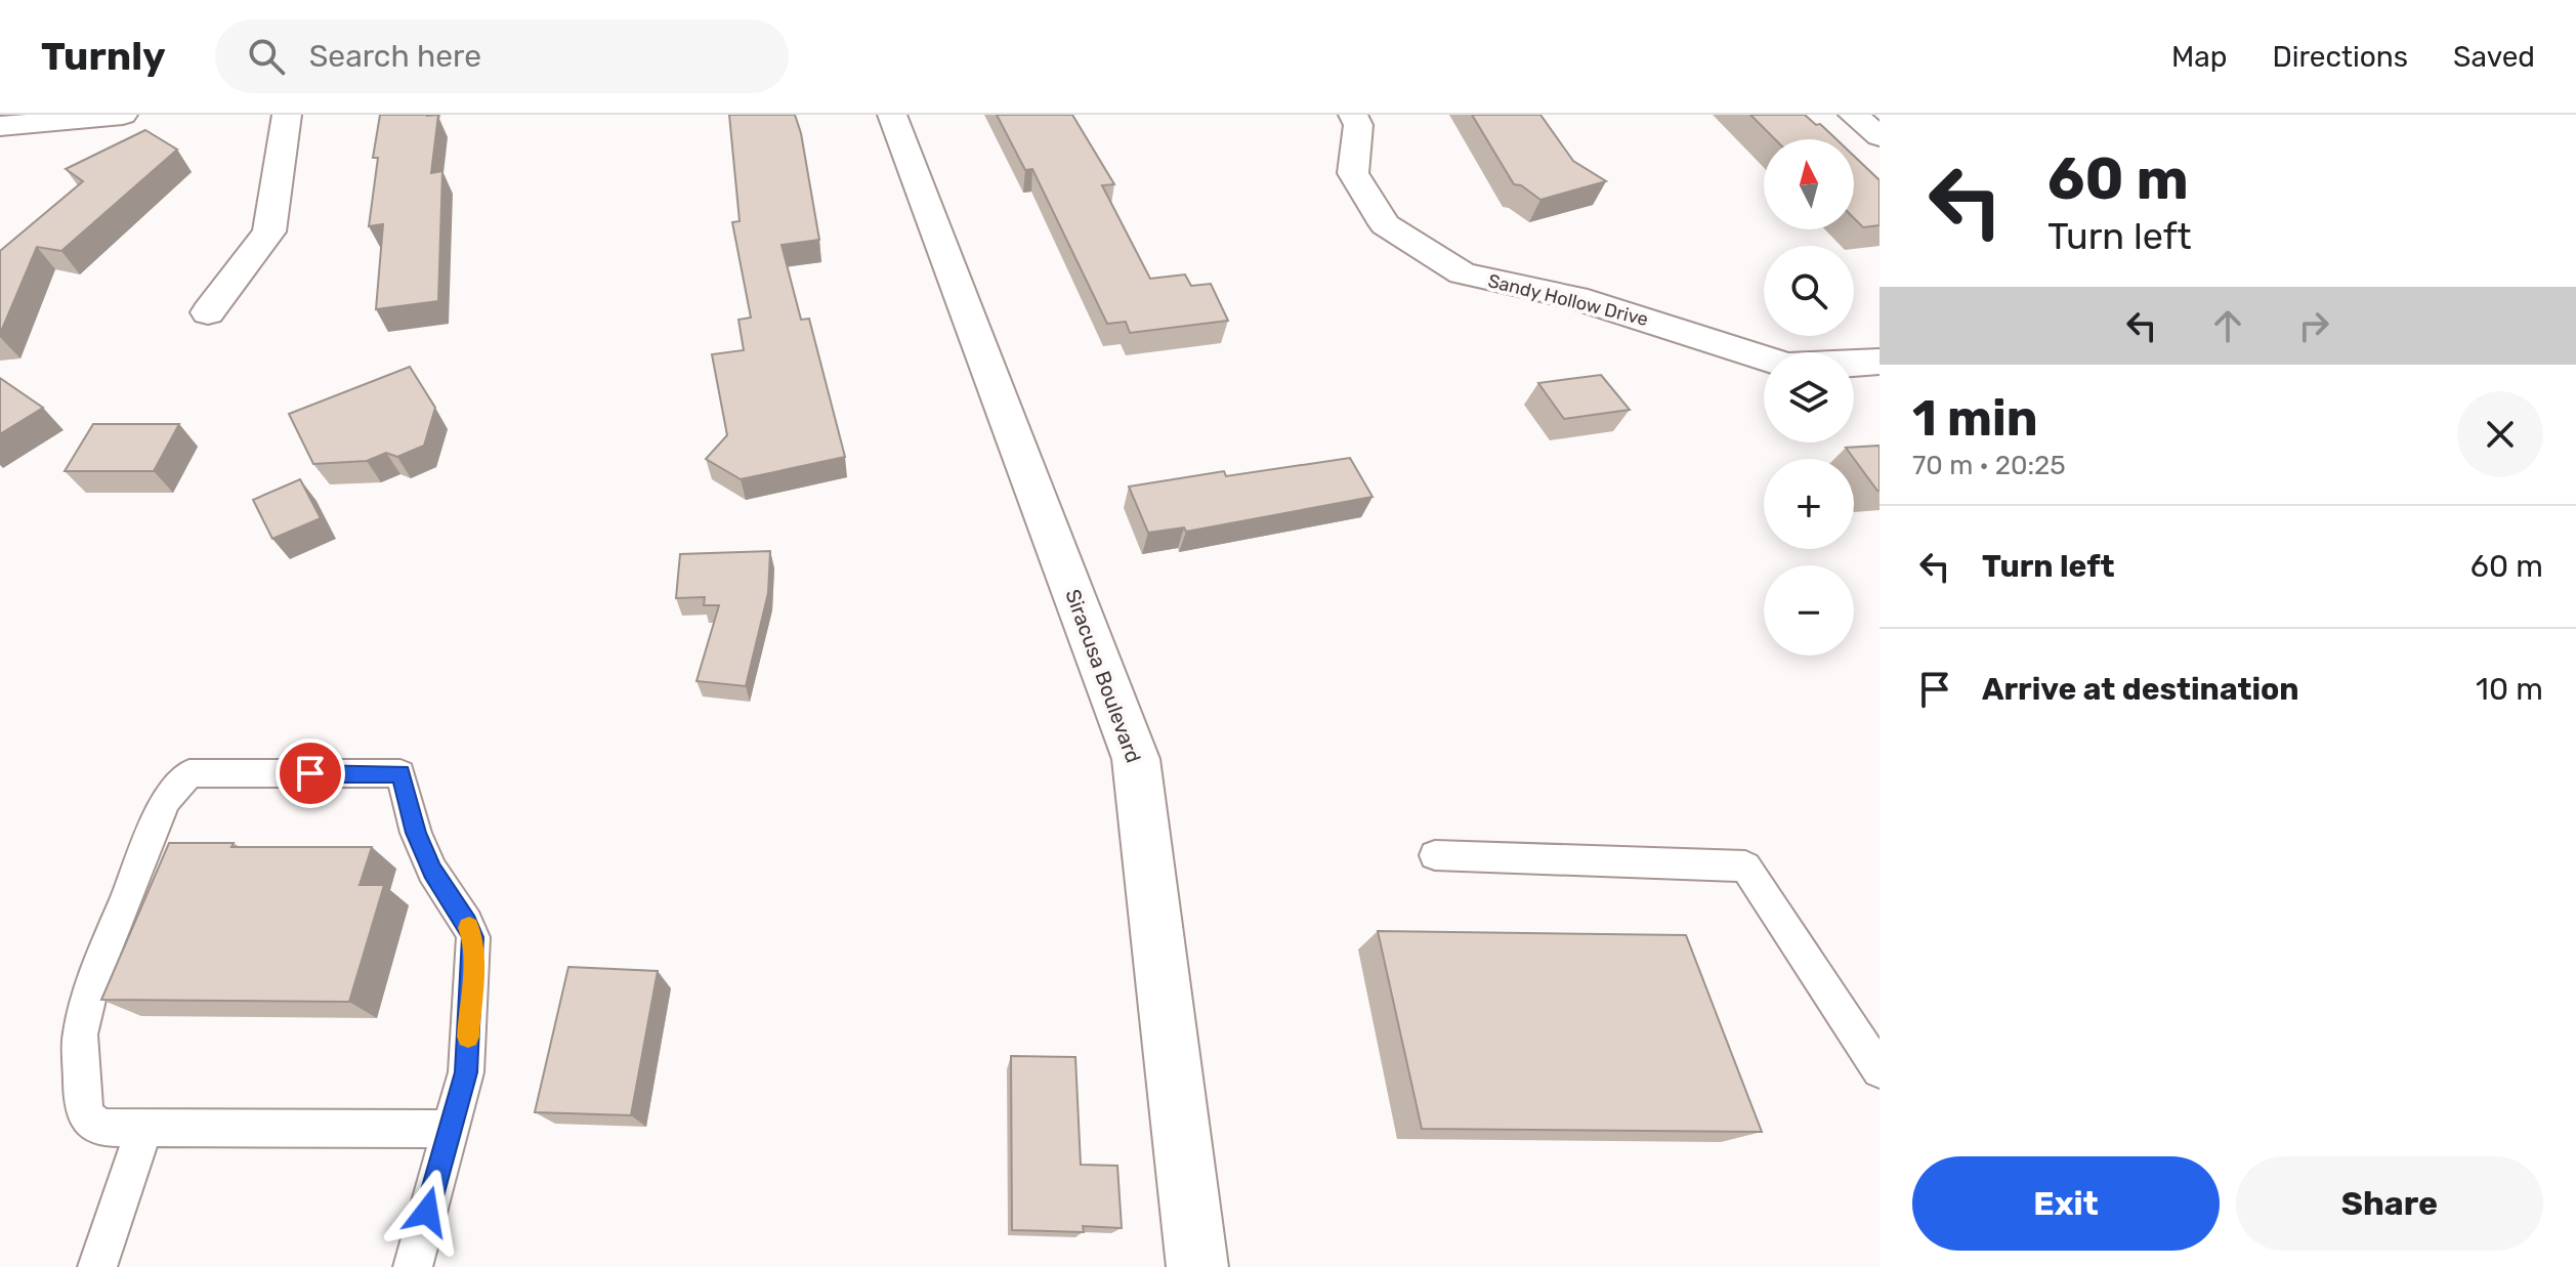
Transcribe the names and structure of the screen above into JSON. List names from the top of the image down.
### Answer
{
  "streets": {
    "street": ["Sandy Hollow Drive", "Siracusa Boulevard"]
  },
  "north": "top",
  "page": {
    "header": "Turnly",
    "search": "Search here",
    "nav": ["Map", "Directions", "Saved"],
    "turn": ["60 m", "Turn left"],
    "map_buttons": ["+", "−"],
    "heading": ["1 min", "70 m · 20:25"],
    "list": [
      {
        "name": "Turn left",
        "value": "60 m"
      },
      {
        "name": "Arrive at destination",
        "value": "10 m"
      }
    ],
    "buttons": ["Exit", "Share"]
  }
}
